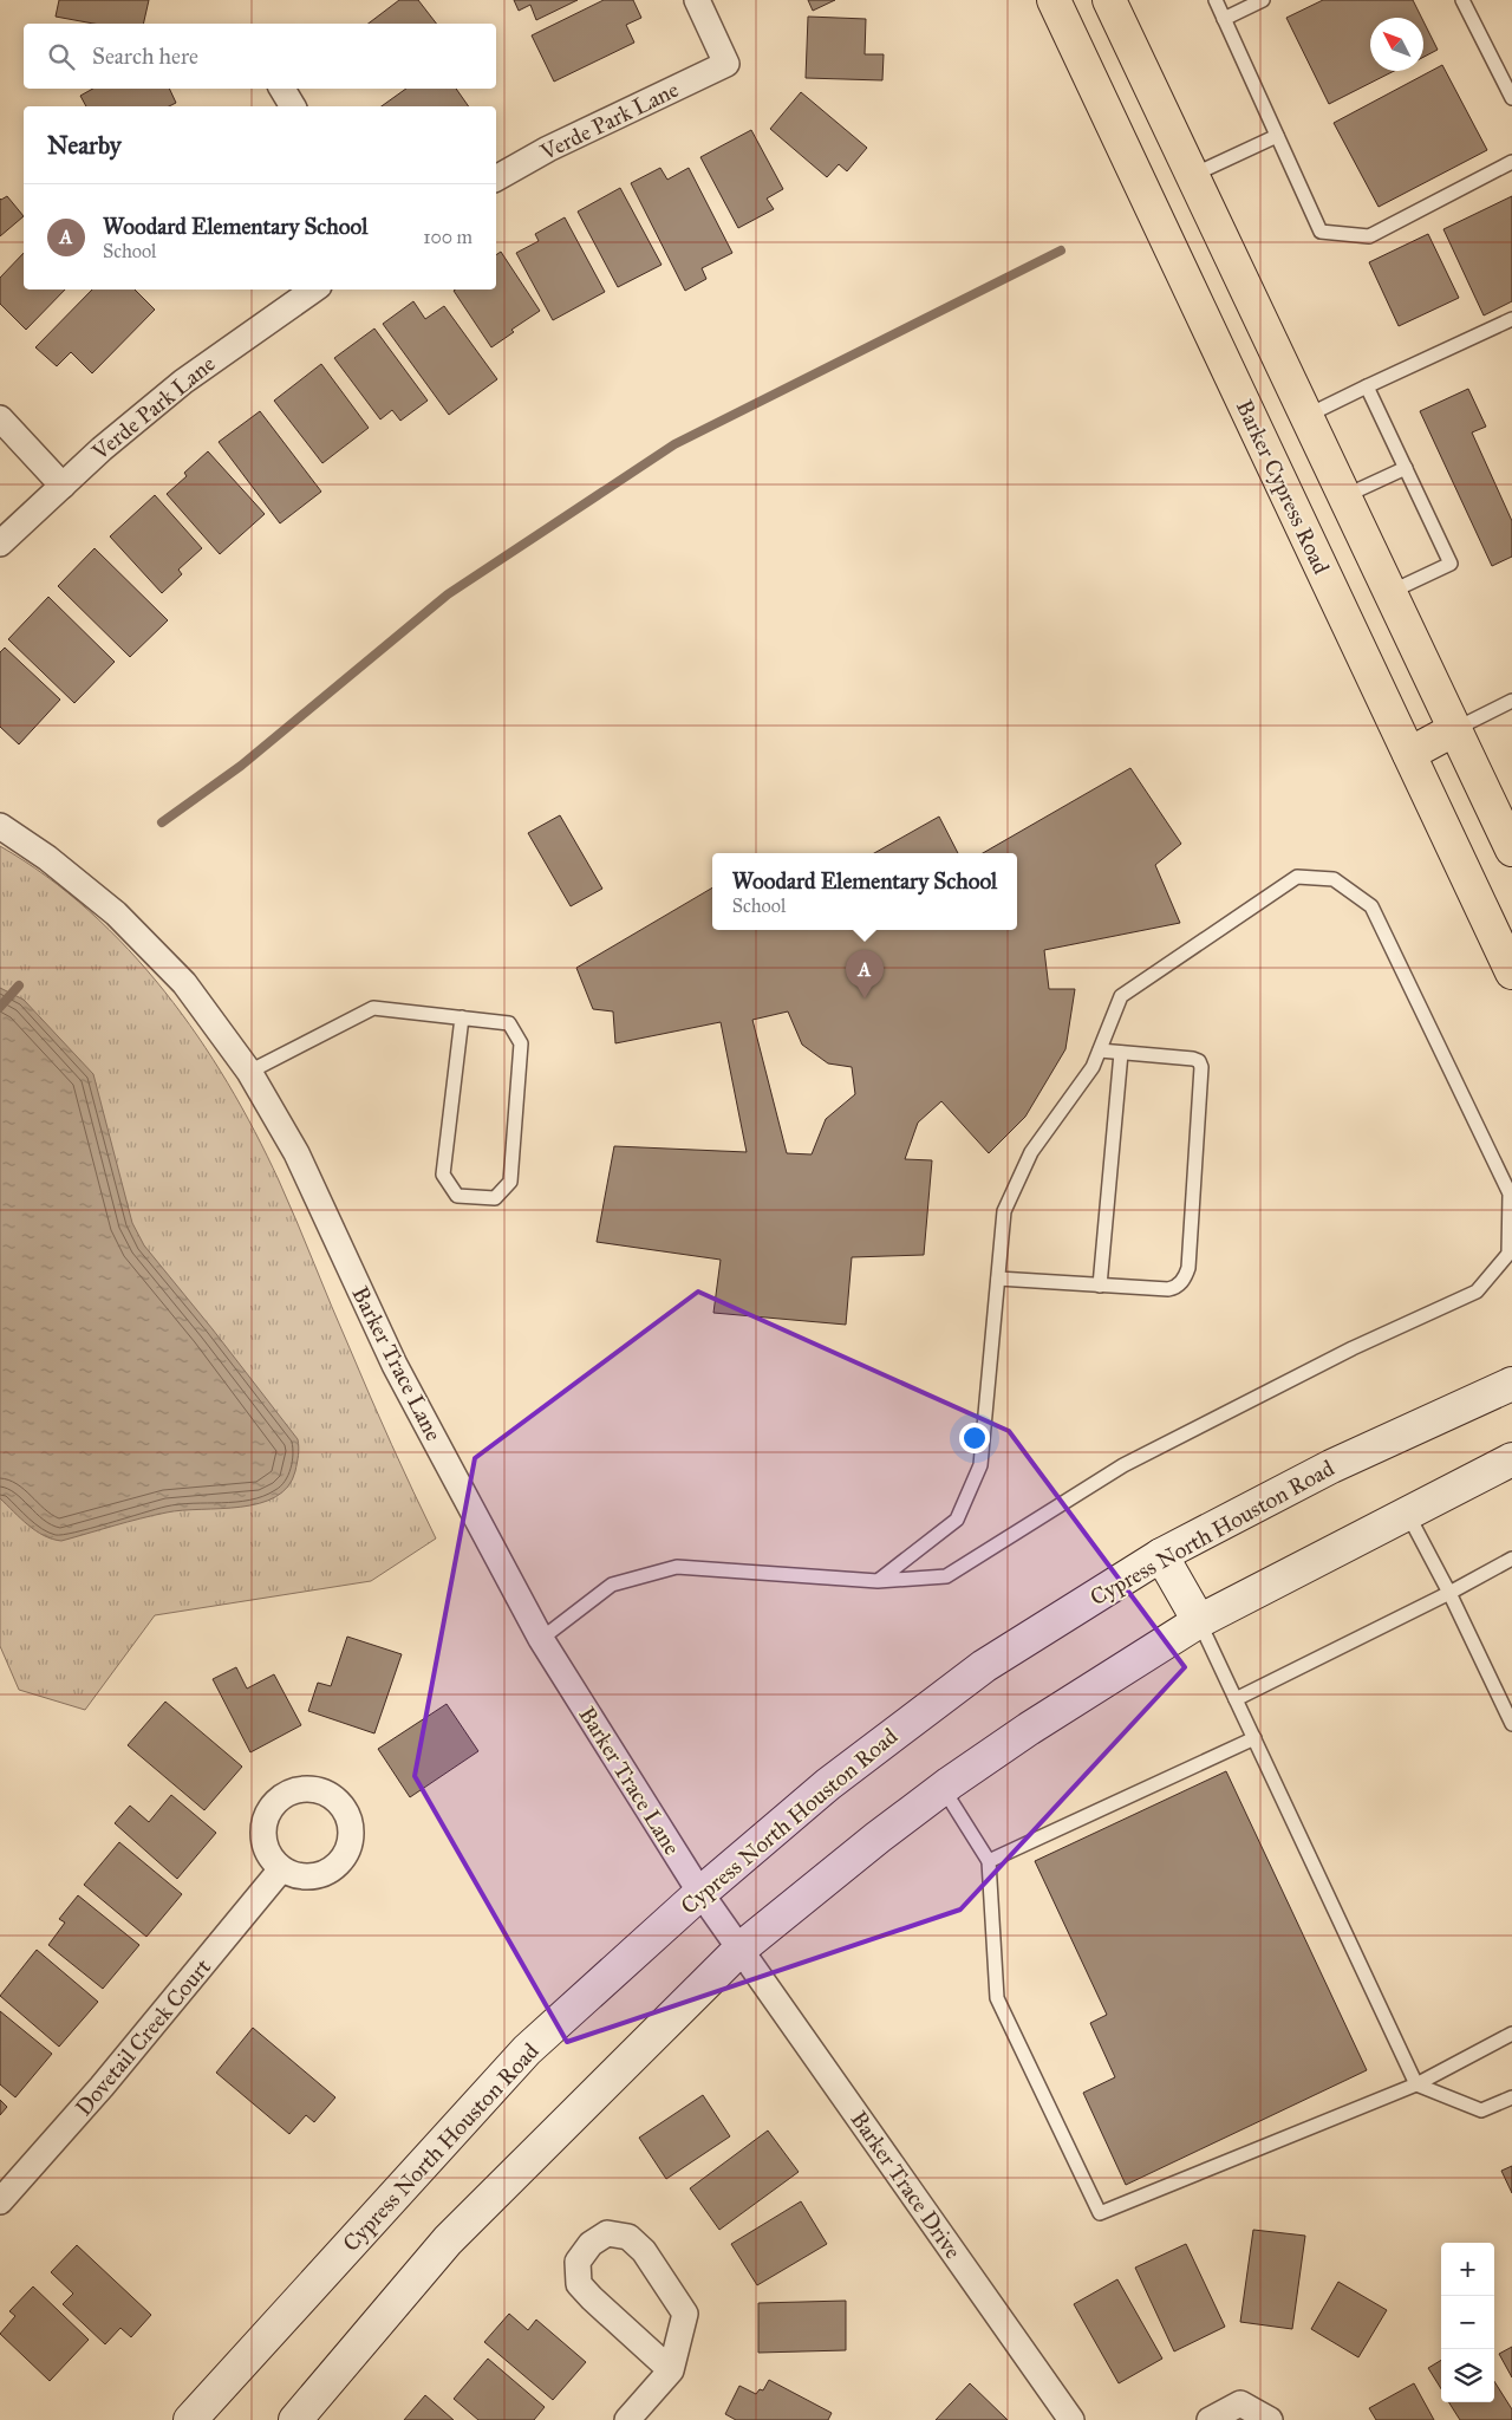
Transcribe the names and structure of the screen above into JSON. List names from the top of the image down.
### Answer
{
  "streets": {
    "main road": ["Barker Cypress Road", "Cypress North Houston Road"],
    "street": [
      "Verde Park Lane",
      "Barker Trace Lane",
      "Dovetail Creek Court",
      "Barker Trace Drive"
    ]
  },
  "crossings": [
    ["Barker Trace Lane", "Cypress North Houston Road"],
    ["Barker Trace Lane", "Barker Trace Drive"]
  ],
  "north": "top left",
  "page": {
    "search": "Search here",
    "heading": "Nearby",
    "list": [
      {
        "mark": "A",
        "name": "Woodard Elementary School",
        "note": "School",
        "value": "100 m"
      }
    ],
    "popup": ["Woodard Elementary School", "School"],
    "pins": "A",
    "map_buttons": ["+", "−"]
  }
}
